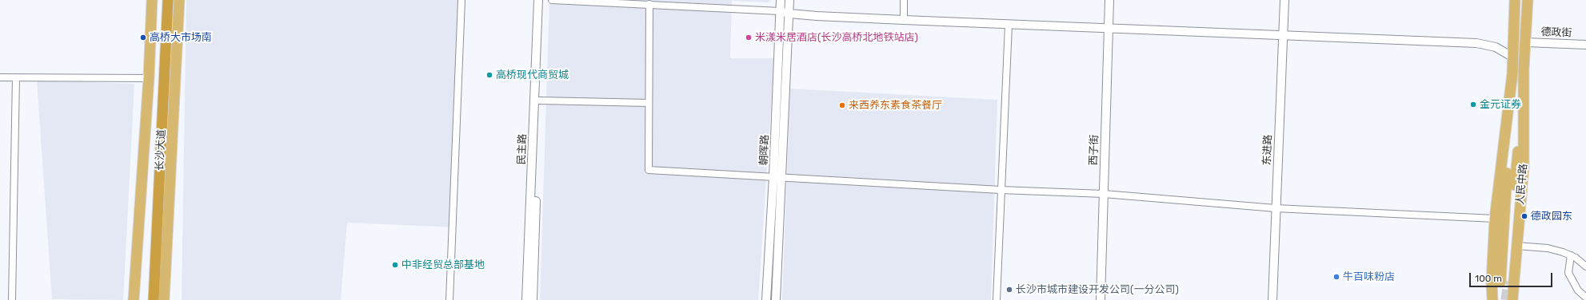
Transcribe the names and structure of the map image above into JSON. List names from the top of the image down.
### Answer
{
  "streets": {
    "highway": ["长沙大道"],
    "main road": ["人民中路"],
    "street": [
      "德政街",
      "民主路",
      "朝晖路",
      "西子街",
      "东进路"
    ]
  },
  "crossings": [
    ["德政街", "人民中路"]
  ],
  "places": [
    "高桥大市场南",
    "米漾米居酒店(长沙高桥北地铁站店)",
    "高桥现代商贸城",
    "金元证券",
    "来西养东素食茶餐厅",
    "德政园东",
    "中非经贸总部基地",
    "牛百味粉店",
    "长沙市城市建设开发公司(一分公司)"
  ],
  "scale_bar": "100 m"
}
